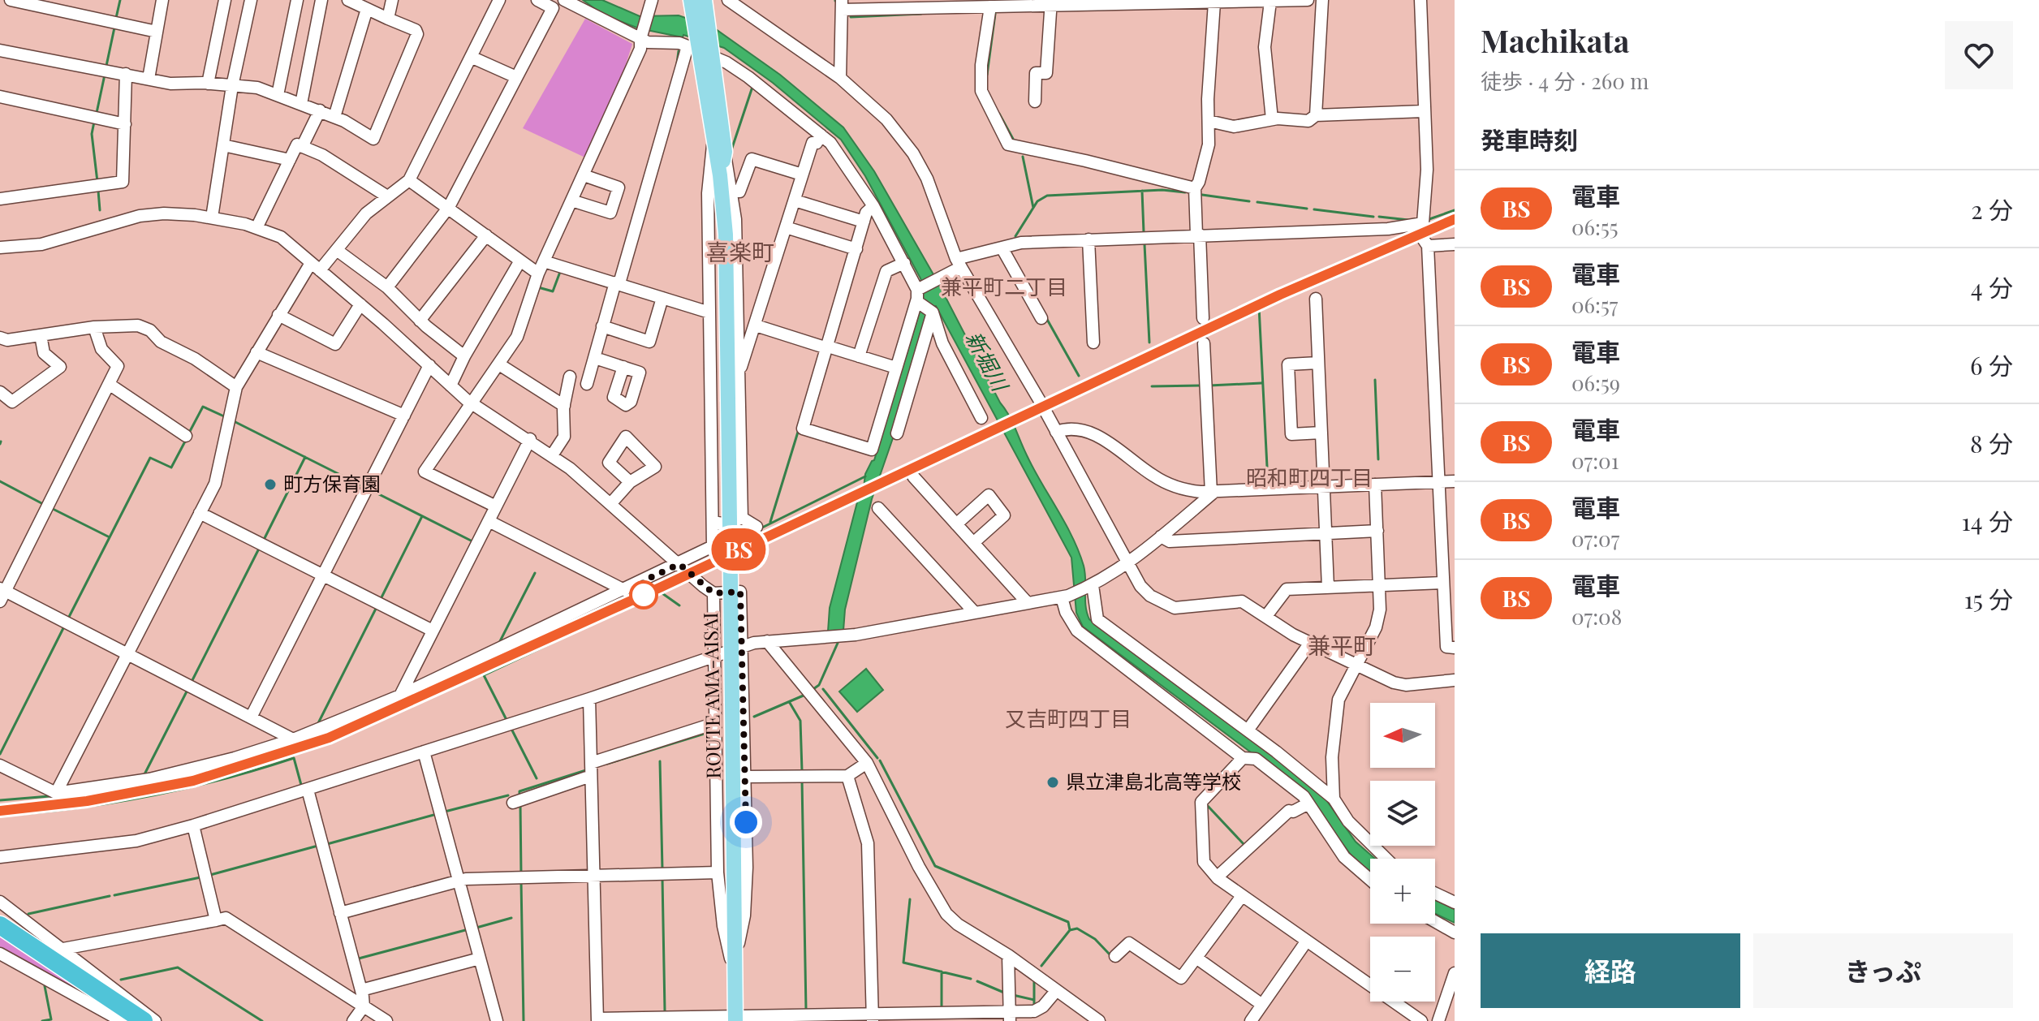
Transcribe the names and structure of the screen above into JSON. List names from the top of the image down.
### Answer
{
  "streets": {
    "main road": ["ROUTE AMA-AISAI"]
  },
  "districts": [
    "喜楽町",
    "兼平町二丁目",
    "昭和町四丁目",
    "兼平町",
    "又吉町四丁目"
  ],
  "water": ["新堀川"],
  "places": ["町方保育園", "県立津島北高等学校"],
  "north": "left",
  "page": {
    "on_map": "BS",
    "heading": [
      ["Machikata", "徒歩 · 4 分 · 260 m"],
      "発車時刻"
    ],
    "list": [
      {
        "mark": "BS",
        "name": "電車",
        "note": "06:55",
        "value": "2 分"
      },
      {
        "mark": "BS",
        "name": "電車",
        "note": "06:57",
        "value": "4 分"
      },
      {
        "mark": "BS",
        "name": "電車",
        "note": "06:59",
        "value": "6 分"
      },
      {
        "mark": "BS",
        "name": "電車",
        "note": "07:01",
        "value": "8 分"
      },
      {
        "mark": "BS",
        "name": "電車",
        "note": "07:07",
        "value": "14 分"
      },
      {
        "mark": "BS",
        "name": "電車",
        "note": "07:08",
        "value": "15 分"
      }
    ],
    "map_buttons": ["+", "−"],
    "buttons": ["経路", "きっぷ"]
  }
}
